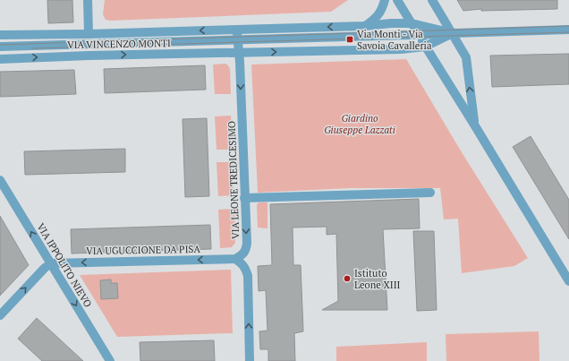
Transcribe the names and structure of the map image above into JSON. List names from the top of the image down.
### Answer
{
  "streets": {
    "street": [
      "VIA VINCENZO MONTI",
      "VIA LEONE TREDICESIMO",
      "VIA UGUCCIONE DA PISA",
      "VIA IPPOLITO NIEVO"
    ]
  },
  "crossings": [
    ["VIA VINCENZO MONTI", "VIA LEONE TREDICESIMO"],
    ["VIA LEONE TREDICESIMO", "VIA UGUCCIONE DA PISA"],
    ["VIA UGUCCIONE DA PISA", "VIA IPPOLITO NIEVO"]
  ],
  "one_way": ["VIA LEONE TREDICESIMO", "VIA UGUCCIONE DA PISA"],
  "parks": ["Giardino Giuseppe Lazzati"],
  "places": {
    "transit": ["Via Monti - Via Savoia Cavalleria"],
    "other": ["Istituto Leone XIII"]
  }
}
